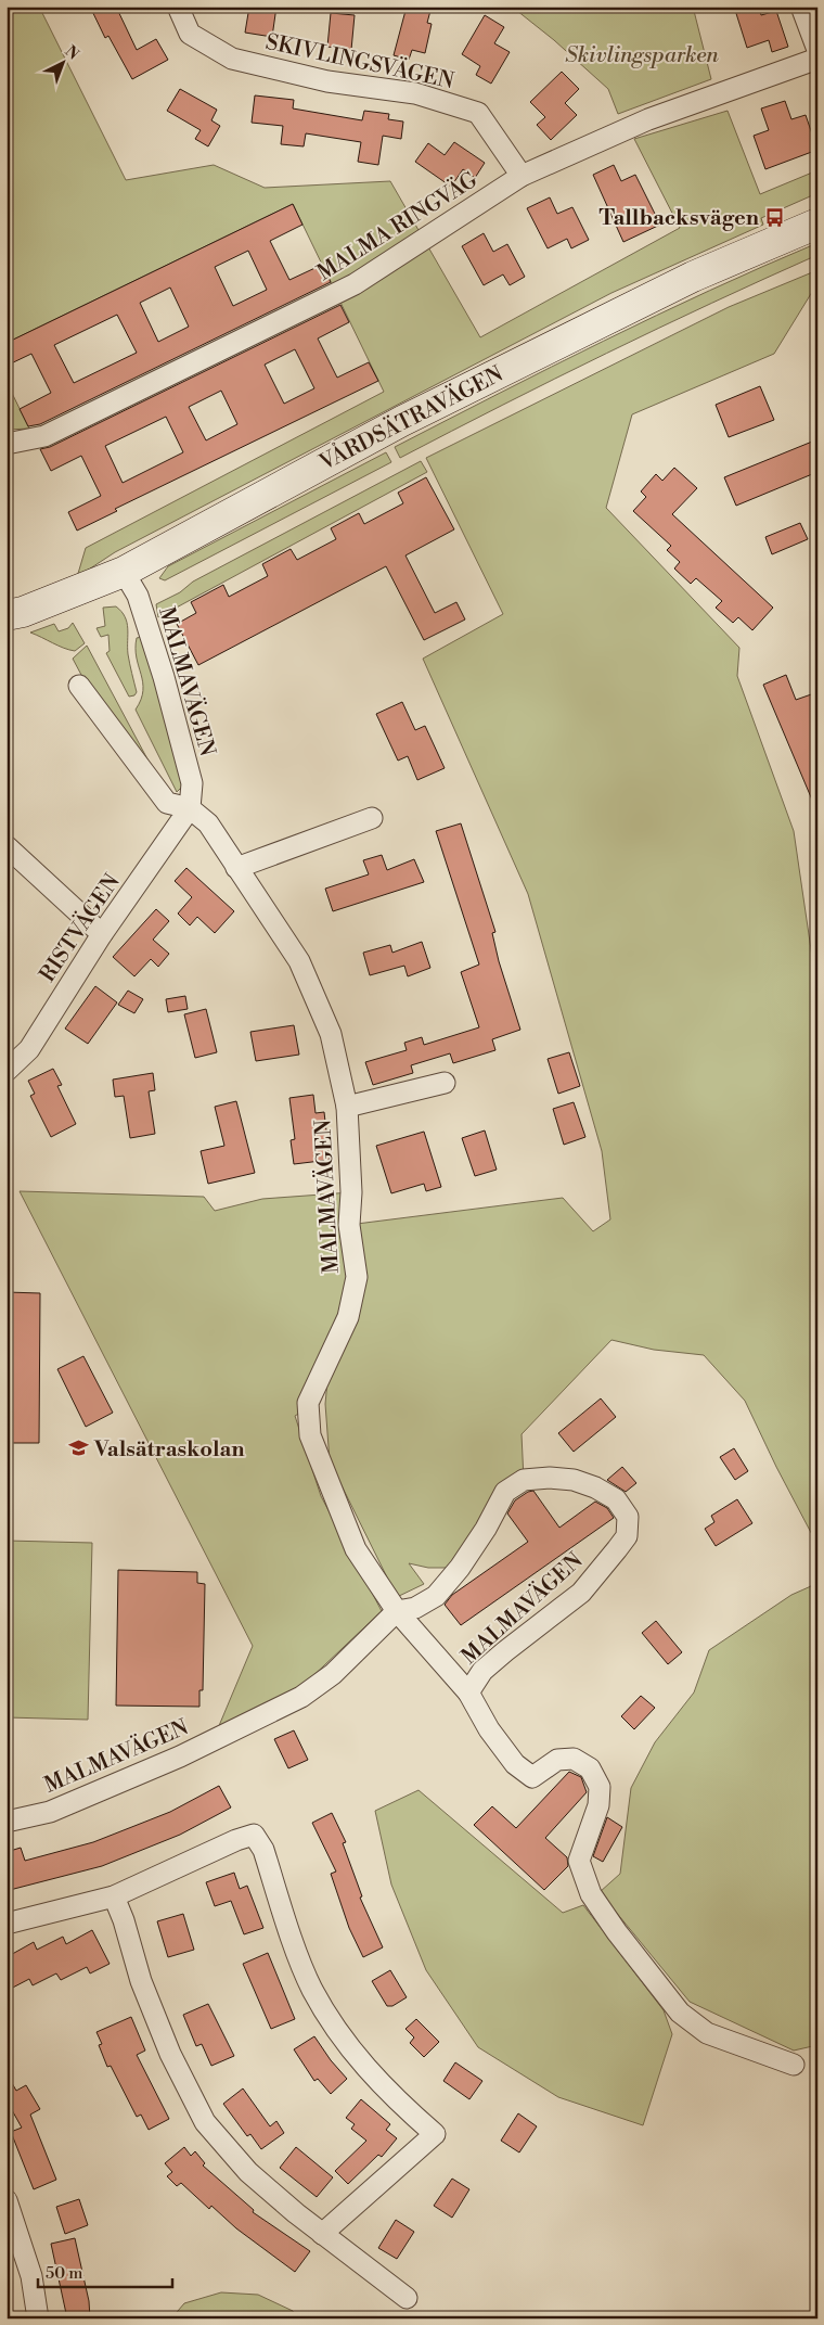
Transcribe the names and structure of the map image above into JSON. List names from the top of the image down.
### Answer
{
  "streets": {
    "main road": ["VÅRDSÄTRAVÄGEN"],
    "street": [
      "SKIVLINGSVÄGEN",
      "MALMA RINGVÄG",
      "MALMAVÄGEN",
      "RISTVÄGEN"
    ]
  },
  "crossings": [
    ["SKIVLINGSVÄGEN", "MALMA RINGVÄG"],
    ["VÅRDSÄTRAVÄGEN", "MALMAVÄGEN"],
    ["MALMAVÄGEN", "RISTVÄGEN"]
  ],
  "parks": ["Skivlingsparken"],
  "places": {
    "bus stop": ["Tallbacksvägen"],
    "school or university": ["Valsätraskolan"]
  },
  "scale_bar": "50 m",
  "north": "top right"
}
